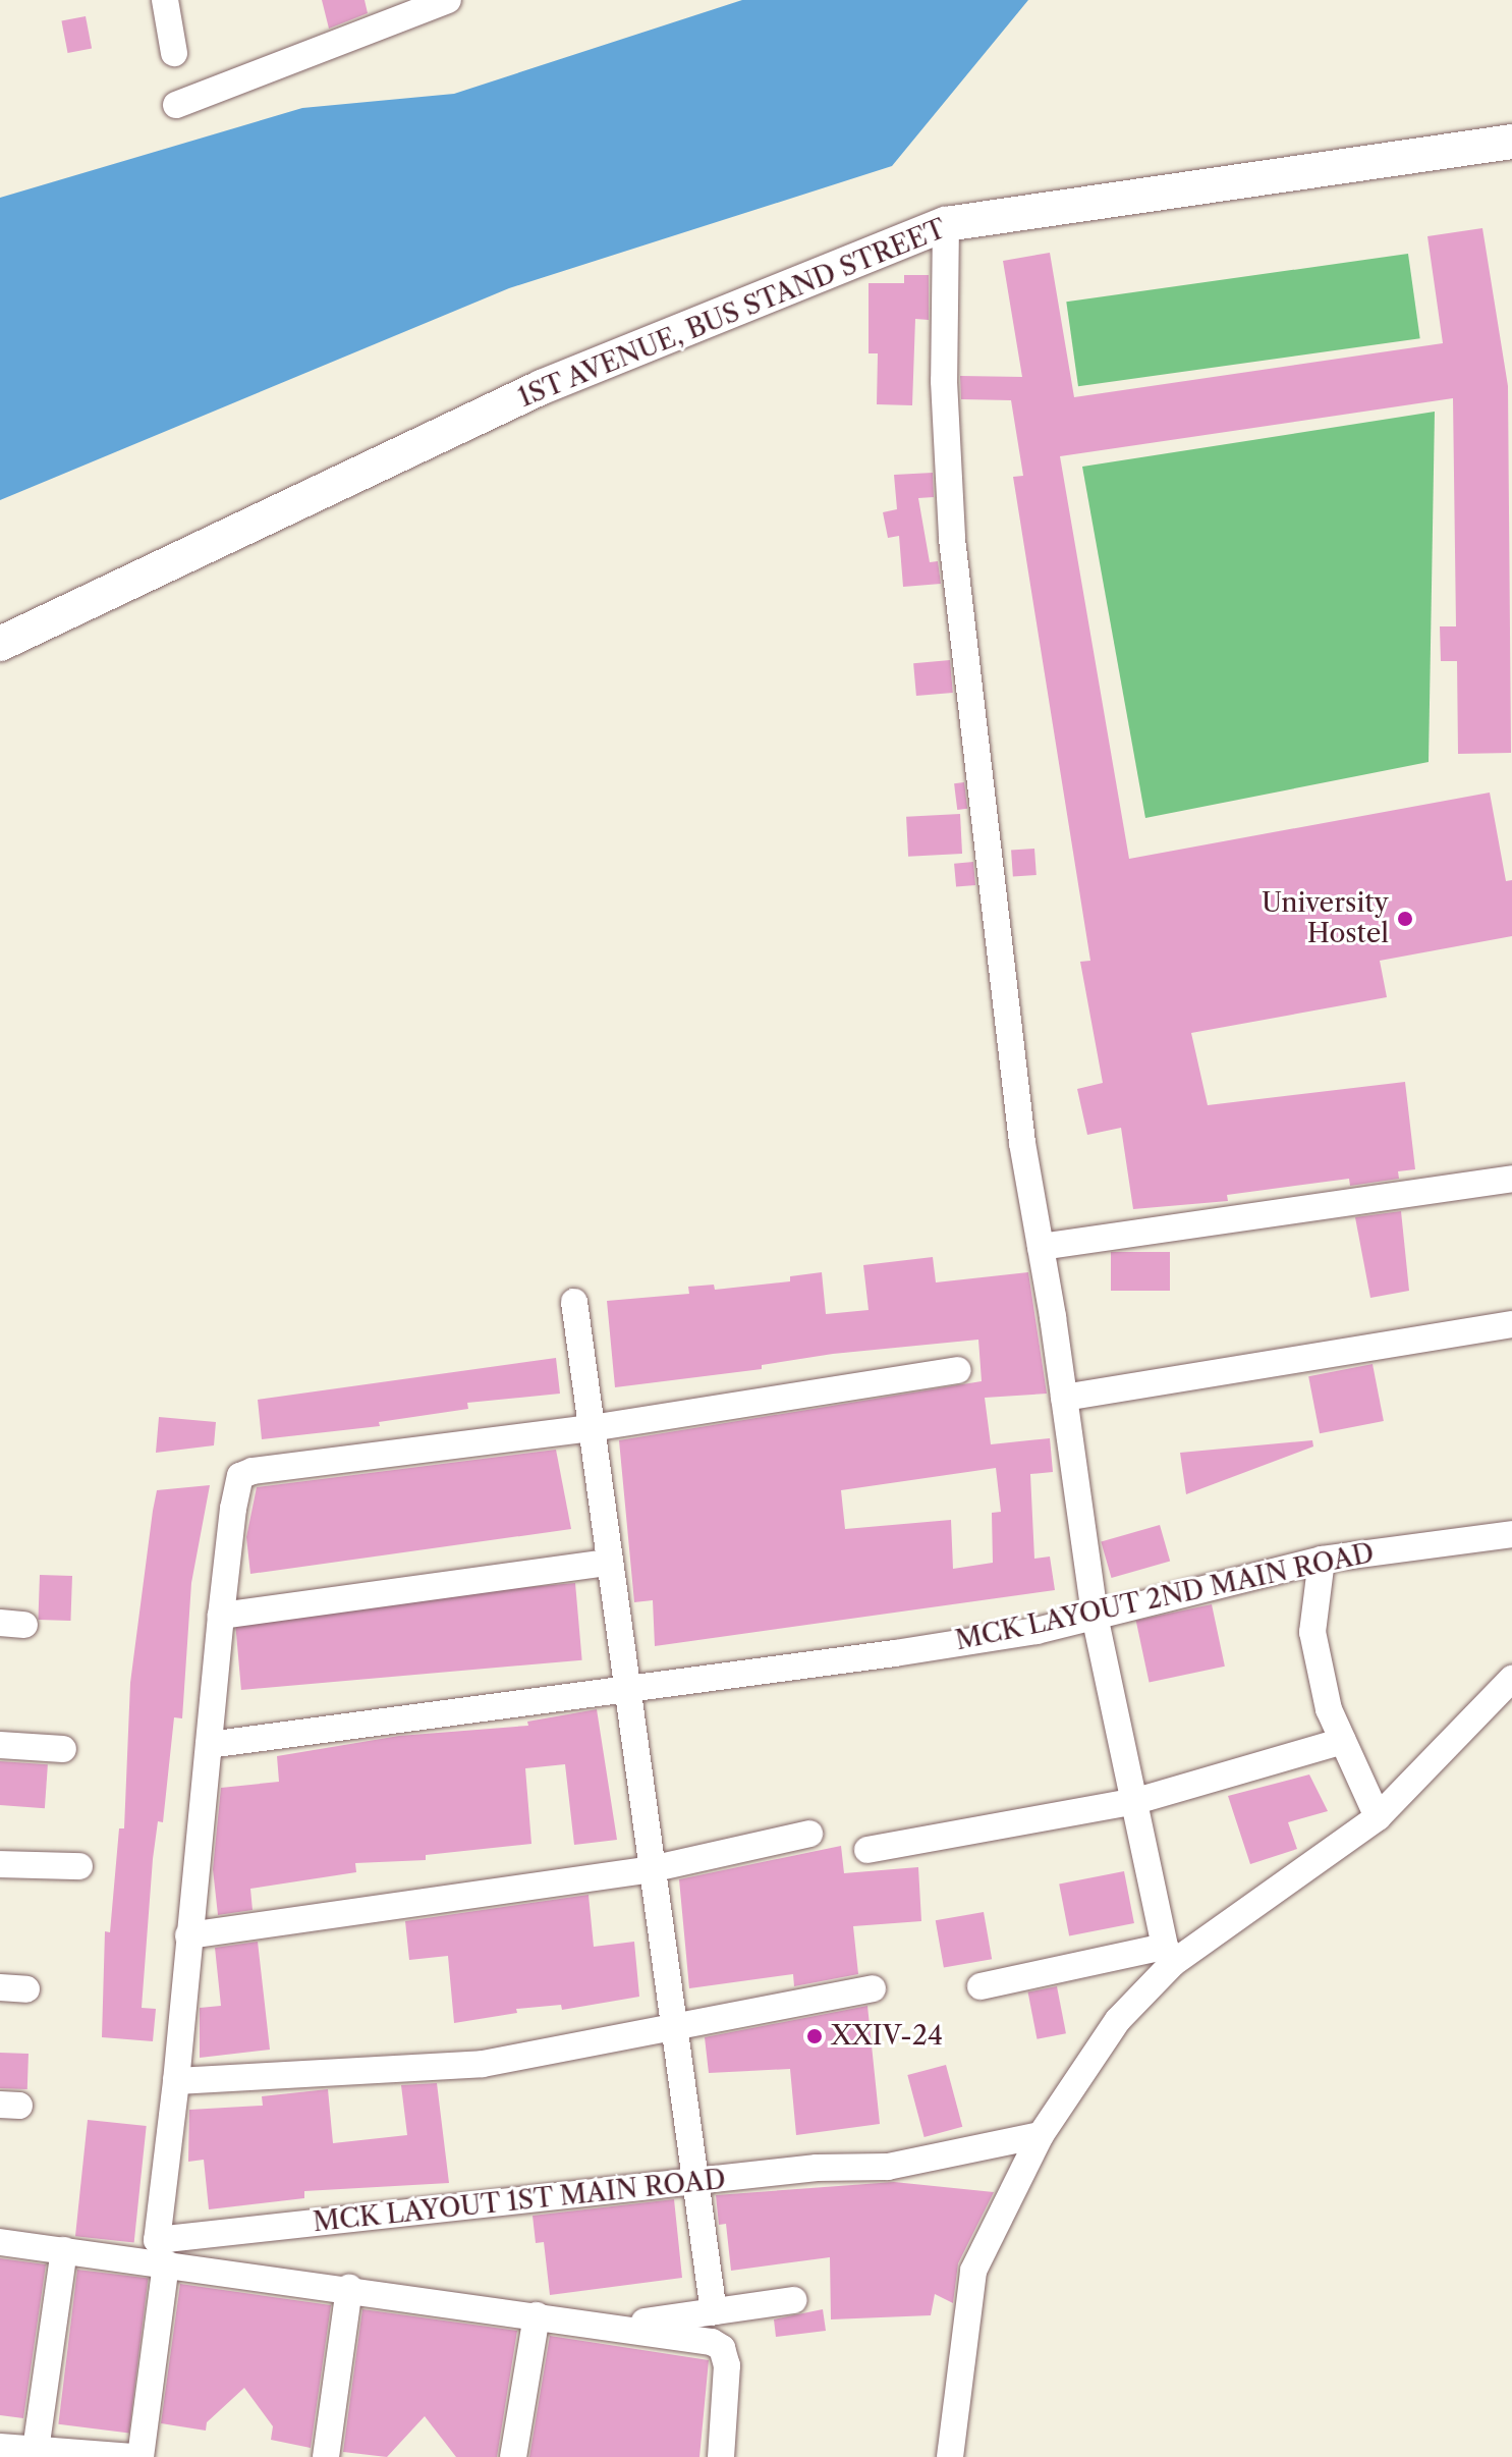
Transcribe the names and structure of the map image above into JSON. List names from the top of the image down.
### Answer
{
  "streets": {
    "street": ["1ST AVENUE, BUS STAND STREET", "MCK LAYOUT 2ND MAIN ROAD", "MCK LAYOUT 1ST MAIN ROAD"]
  },
  "places": ["University Hostel", "XXIV-24"]
}
